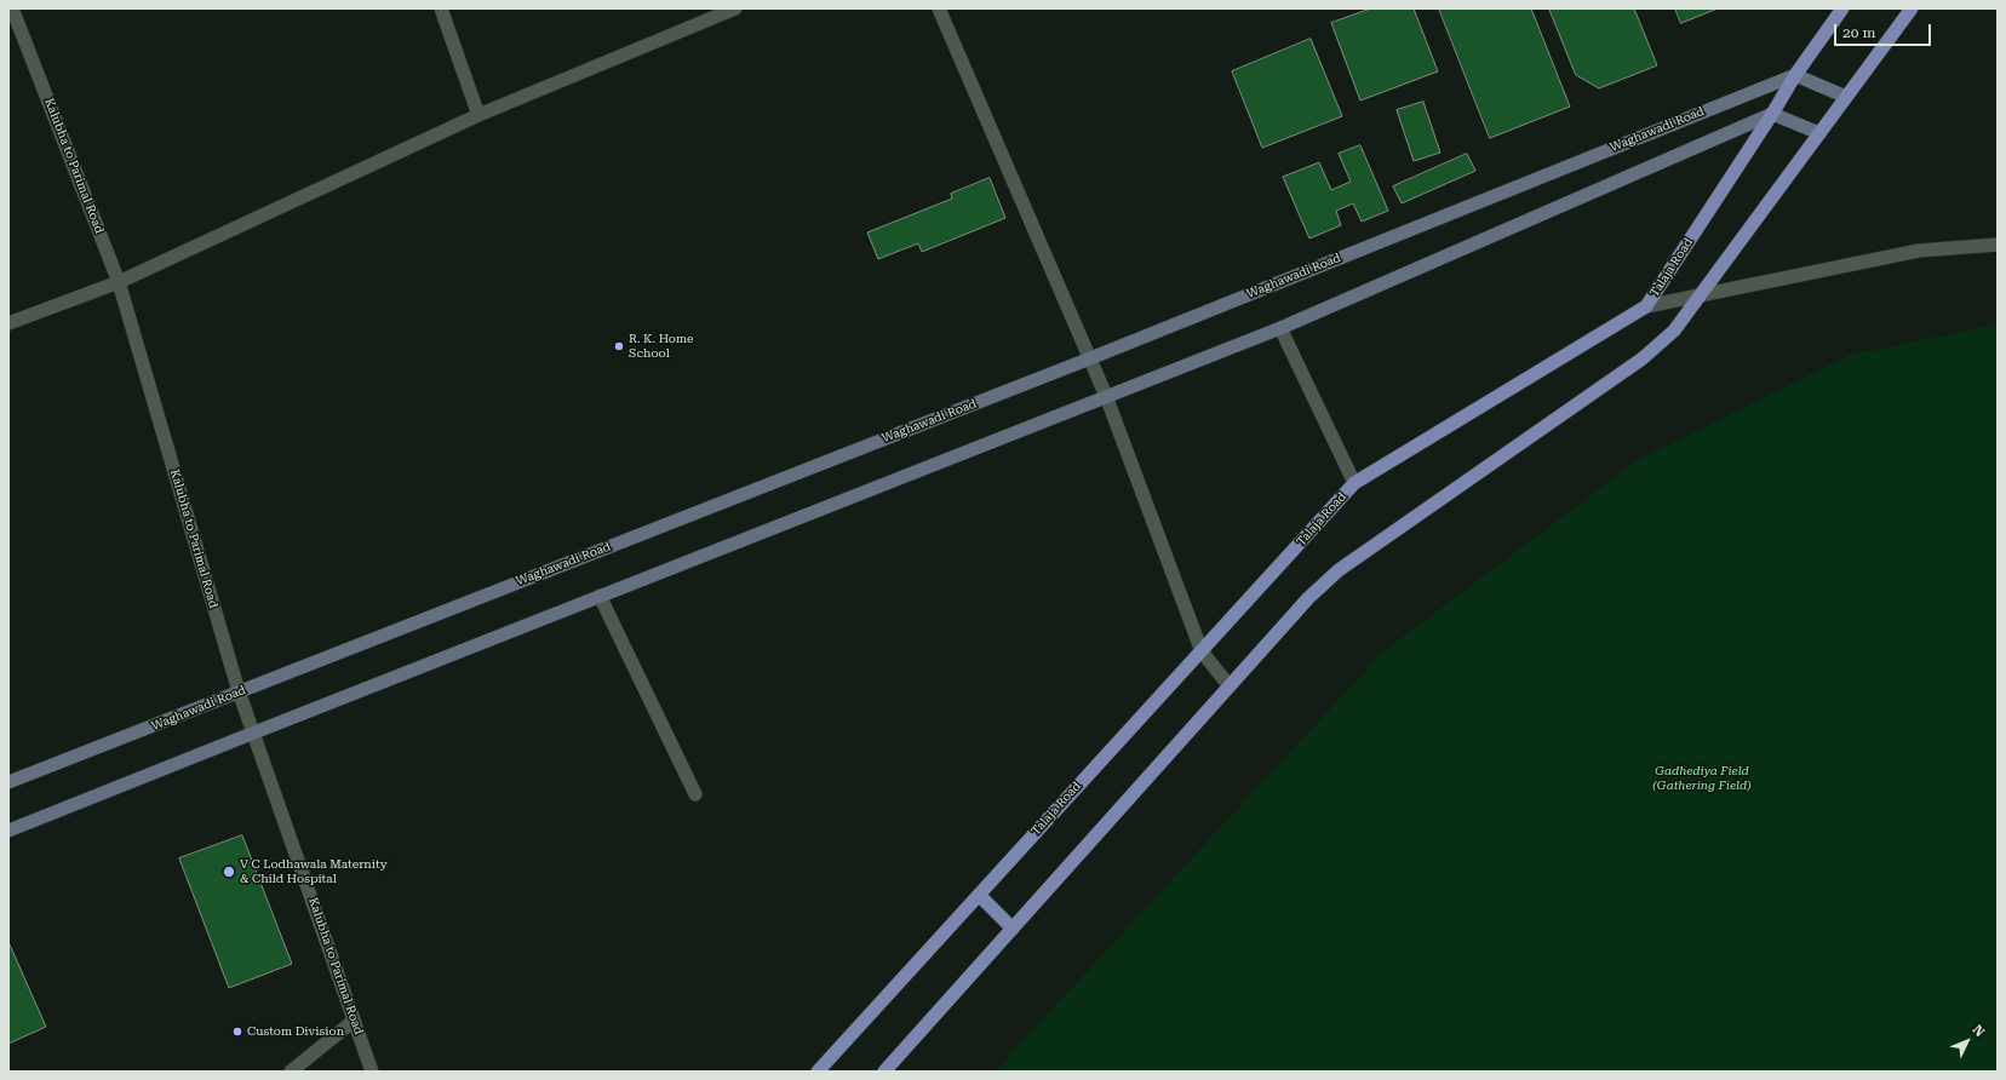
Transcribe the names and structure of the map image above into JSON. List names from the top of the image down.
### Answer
{
  "streets": {
    "main road": ["Waghawadi Road", "Talaja Road"],
    "street": ["Kalubha to Parimal Road"]
  },
  "crossings": [
    ["Waghawadi Road", "Kalubha to Parimal Road"],
    ["Waghawadi Road", "Talaja Road"]
  ],
  "parks": ["Gadhediya Field (Gathering Field)"],
  "places": ["R. K. Home School", "V C Lodhawala Maternity & Child Hospital", "Custom Division"],
  "scale_bar": "20 m",
  "north": "top right"
}
